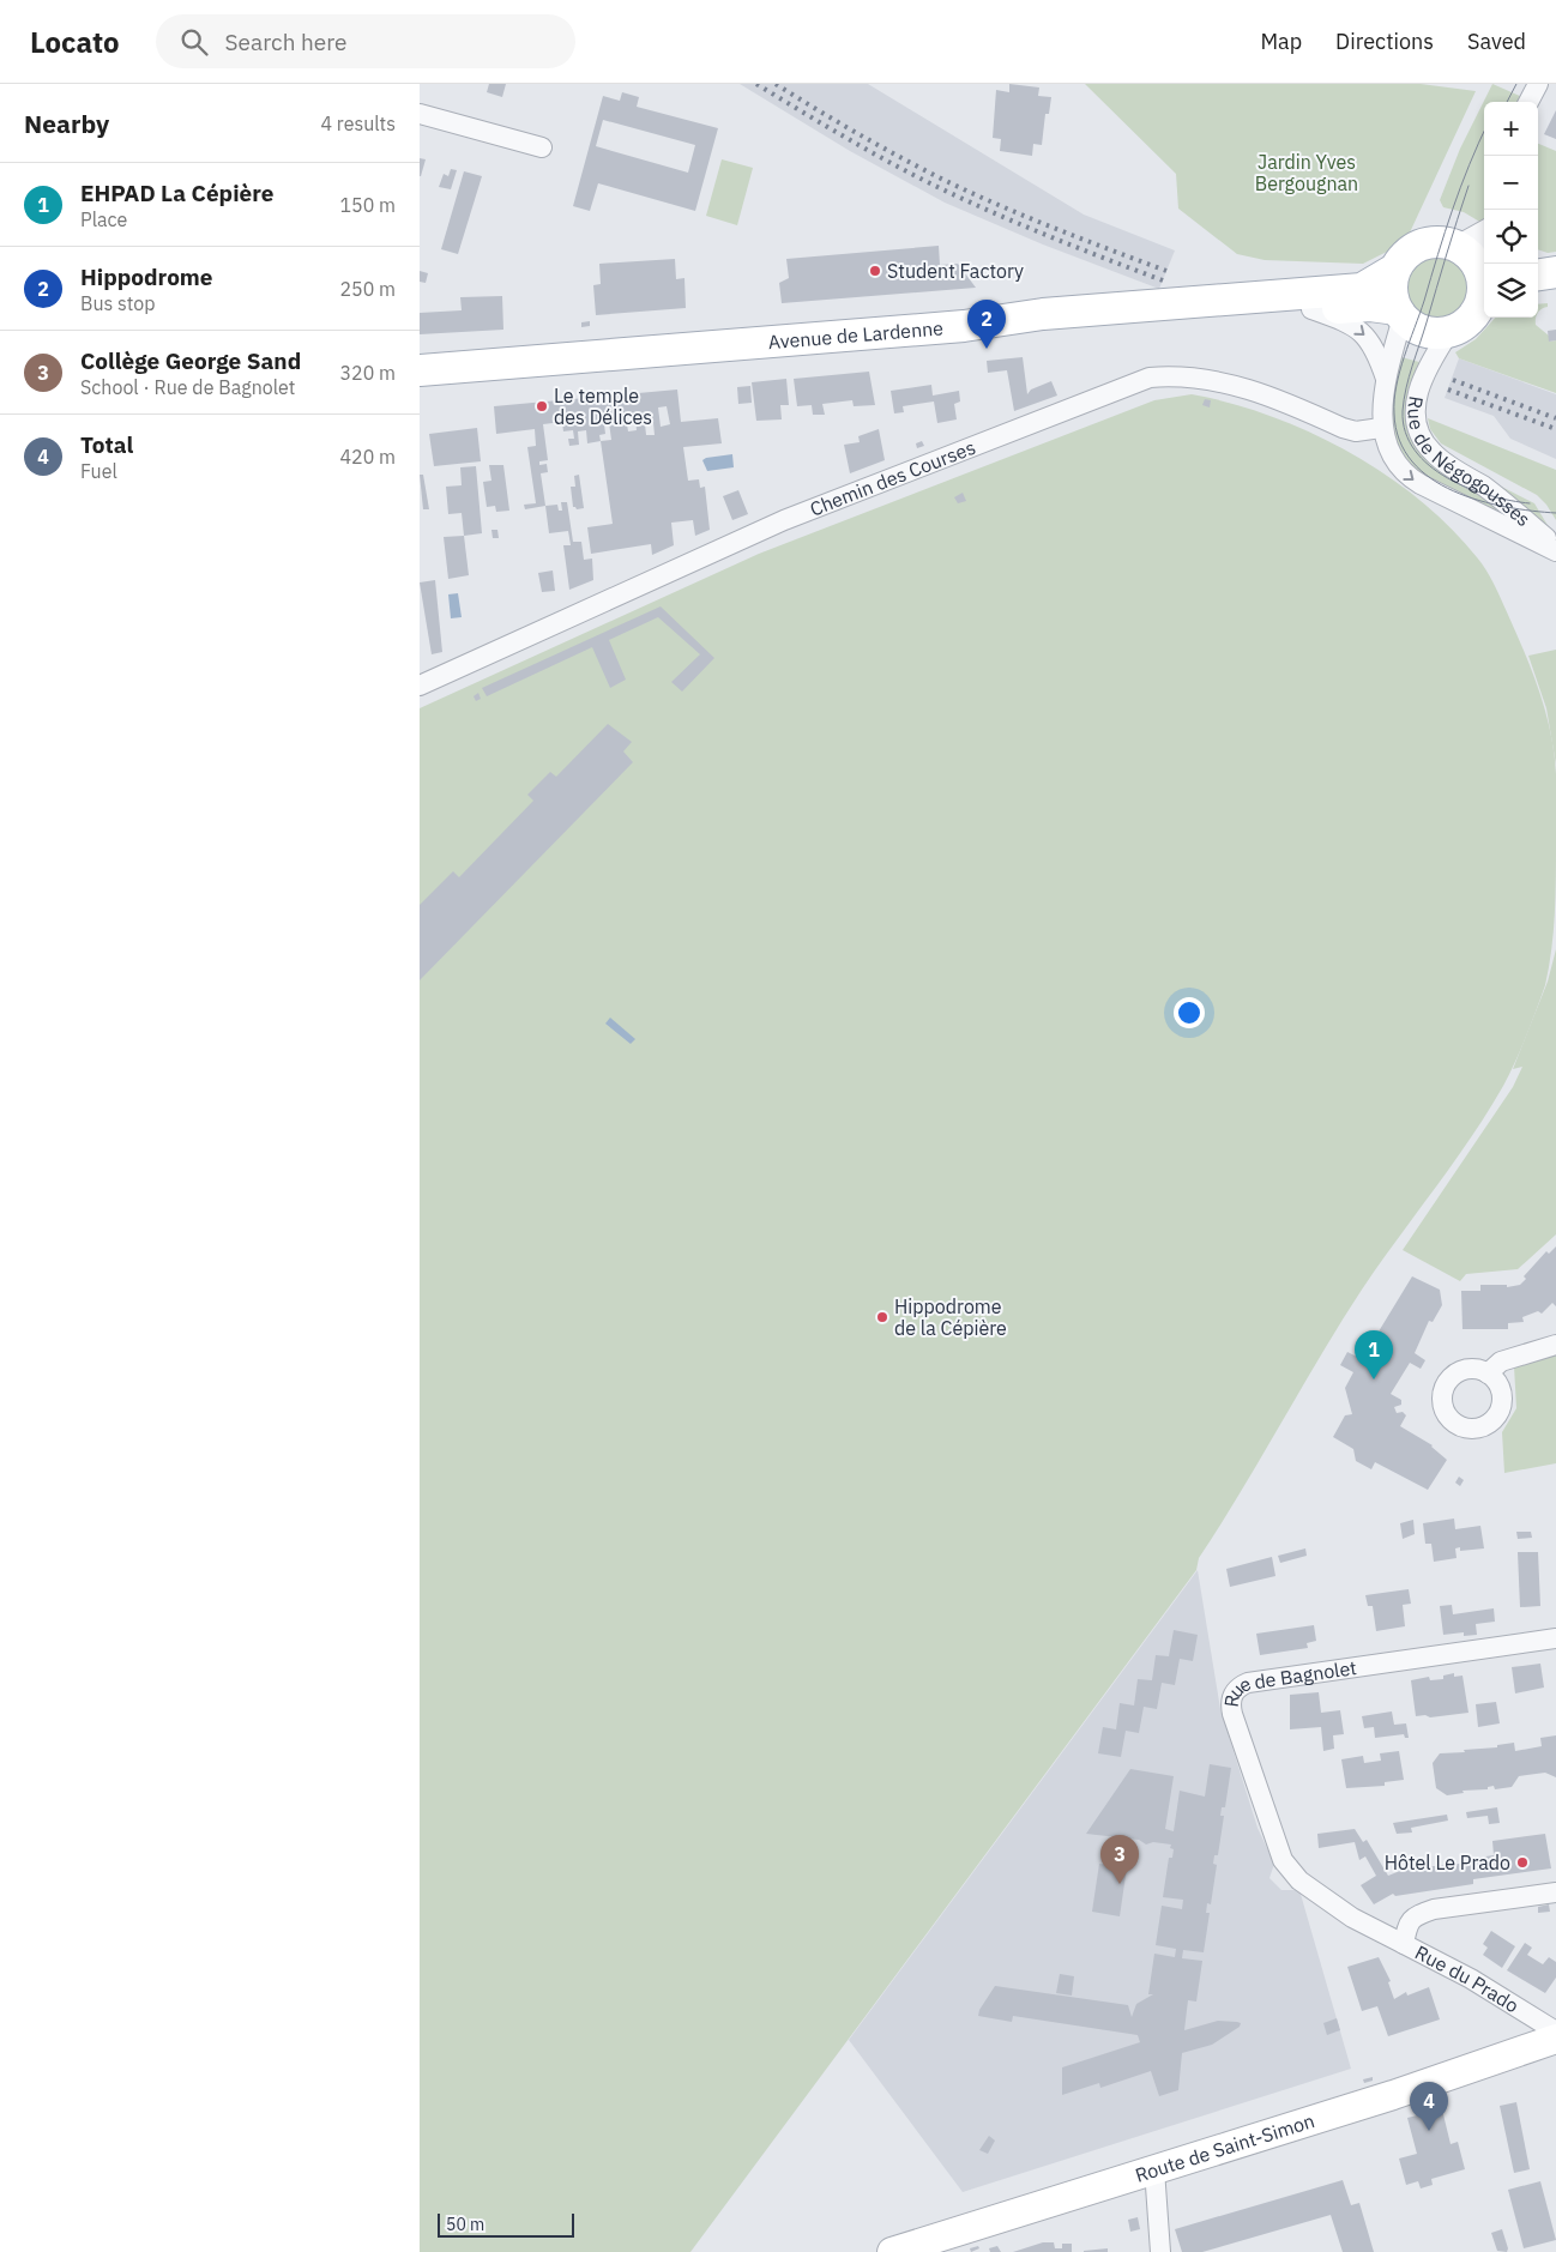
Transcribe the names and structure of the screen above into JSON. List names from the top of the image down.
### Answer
{
  "streets": {
    "main road": ["Avenue de Lardenne", "Route de Saint-Simon"],
    "street": [
      "Rue de Négogousses",
      "Chemin des Courses",
      "Rue de Bagnolet",
      "Rue du Prado"
    ]
  },
  "crossings": [
    ["Avenue de Lardenne", "Rue de Négogousses"],
    ["Rue de Négogousses", "Chemin des Courses"],
    ["Rue de Bagnolet", "Rue du Prado"]
  ],
  "one_way": ["Rue de Négogousses"],
  "parks": ["Jardin Yves Bergougnan"],
  "places": [
    "Student Factory",
    "Le temple des Délices",
    "Hippodrome de la Cépière",
    "Hôtel Le Prado"
  ],
  "scale_bar": "50 m",
  "page": {
    "header": "Locato",
    "search": "Search here",
    "nav": ["Map", "Directions", "Saved"],
    "heading": ["Nearby", "4 results"],
    "map_buttons": ["+", "−"],
    "list": [
      {
        "mark": "1",
        "name": "EHPAD La Cépière",
        "note": "Place",
        "value": "150 m"
      },
      {
        "mark": "2",
        "name": "Hippodrome",
        "note": "Bus stop",
        "value": "250 m"
      },
      {
        "mark": "3",
        "name": "Collège George Sand",
        "note": "School · Rue de Bagnolet",
        "value": "320 m"
      },
      {
        "mark": "4",
        "name": "Total",
        "note": "Fuel",
        "value": "420 m"
      }
    ],
    "pins": [
      "2",
      "1",
      "3",
      "4"
    ],
    "scale": "50 m"
  }
}
